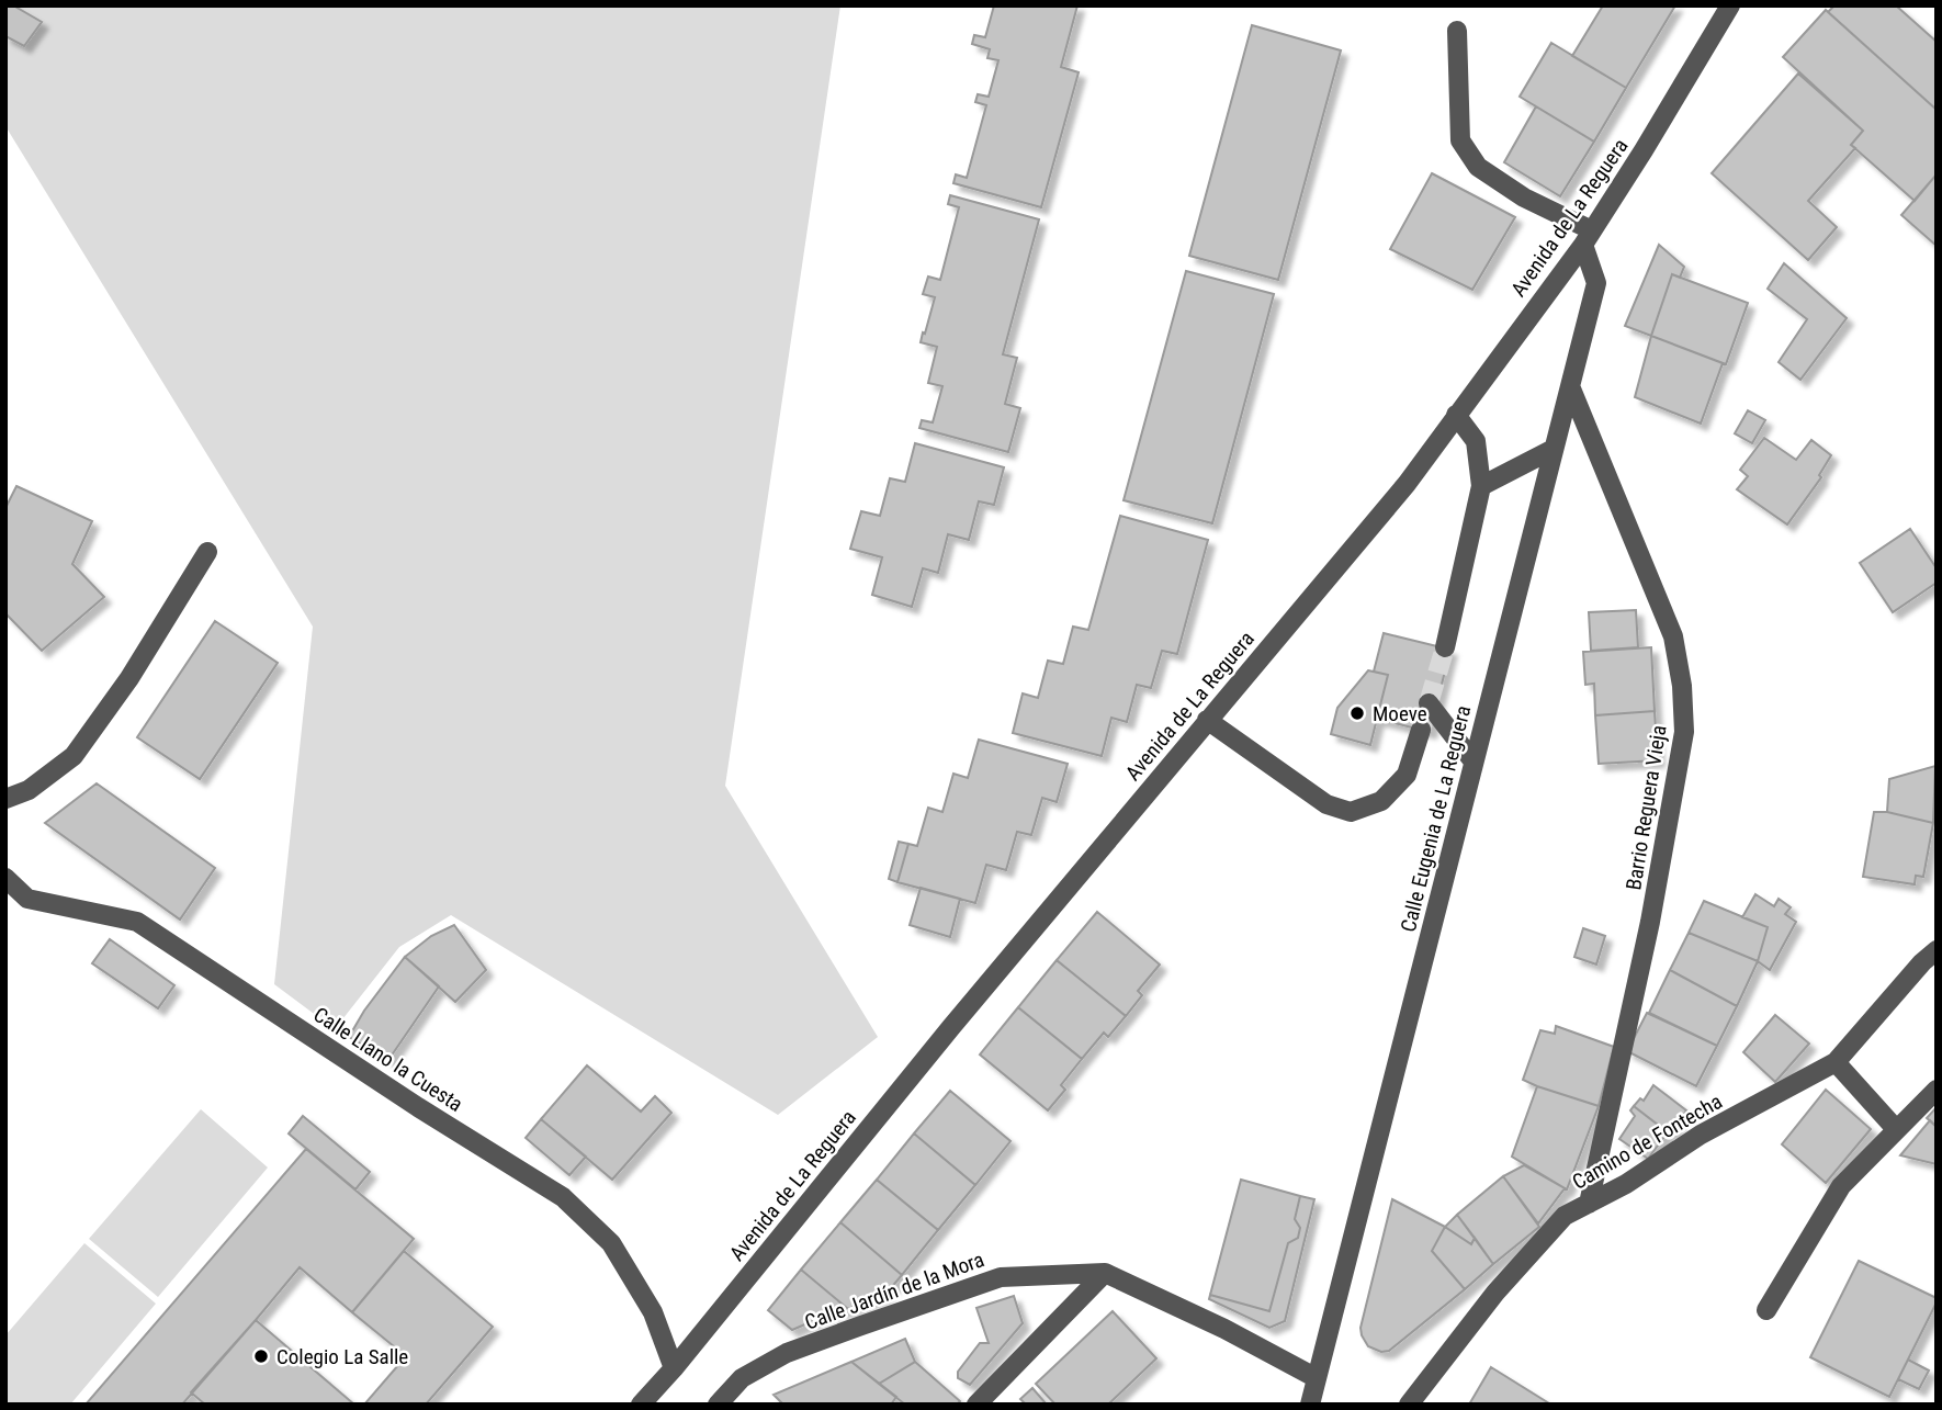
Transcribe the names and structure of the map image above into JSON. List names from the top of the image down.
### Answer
{
  "streets": {
    "street": [
      "Avenida de La Reguera",
      "Barrio Reguera Vieja",
      "Calle Eugenia de La Reguera",
      "Calle Llano la Cuesta",
      "Camino de Fontecha",
      "Calle Jardín de la Mora"
    ]
  },
  "crossings": [
    ["Avenida de La Reguera", "Calle Eugenia de La Reguera"],
    ["Avenida de La Reguera", "Calle Llano la Cuesta"],
    ["Barrio Reguera Vieja", "Calle Eugenia de La Reguera"],
    ["Barrio Reguera Vieja", "Camino de Fontecha"],
    ["Calle Eugenia de La Reguera", "Calle Jardín de la Mora"]
  ],
  "places": ["Moeve", "Colegio La Salle"]
}
